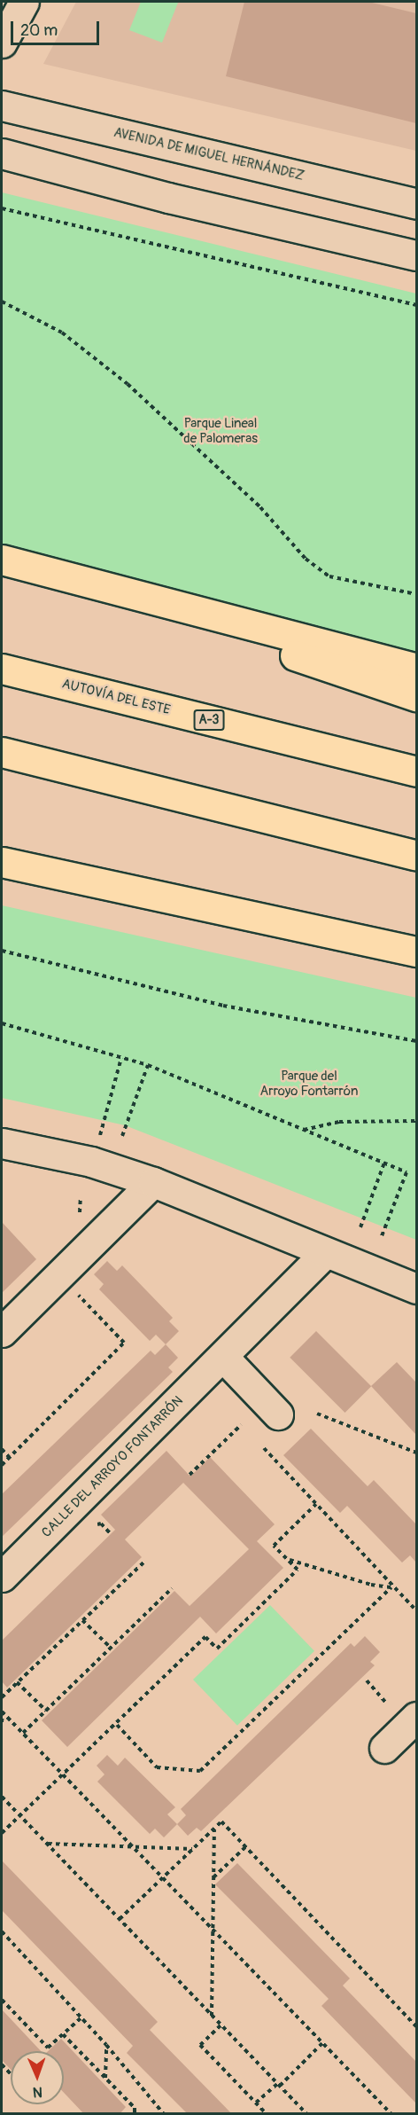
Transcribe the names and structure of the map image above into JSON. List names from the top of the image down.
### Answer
{
  "streets": {
    "highway": ["AUTOVÍA DEL ESTE", "A-3"],
    "street": ["AVENIDA DE MIGUEL HERNÁNDEZ", "CALLE DEL ARROYO FONTARRÓN"]
  },
  "parks": ["Parque Lineal de Palomeras", "Parque del Arroyo Fontarrón"],
  "scale_bar": "20 m",
  "north": "bottom"
}
